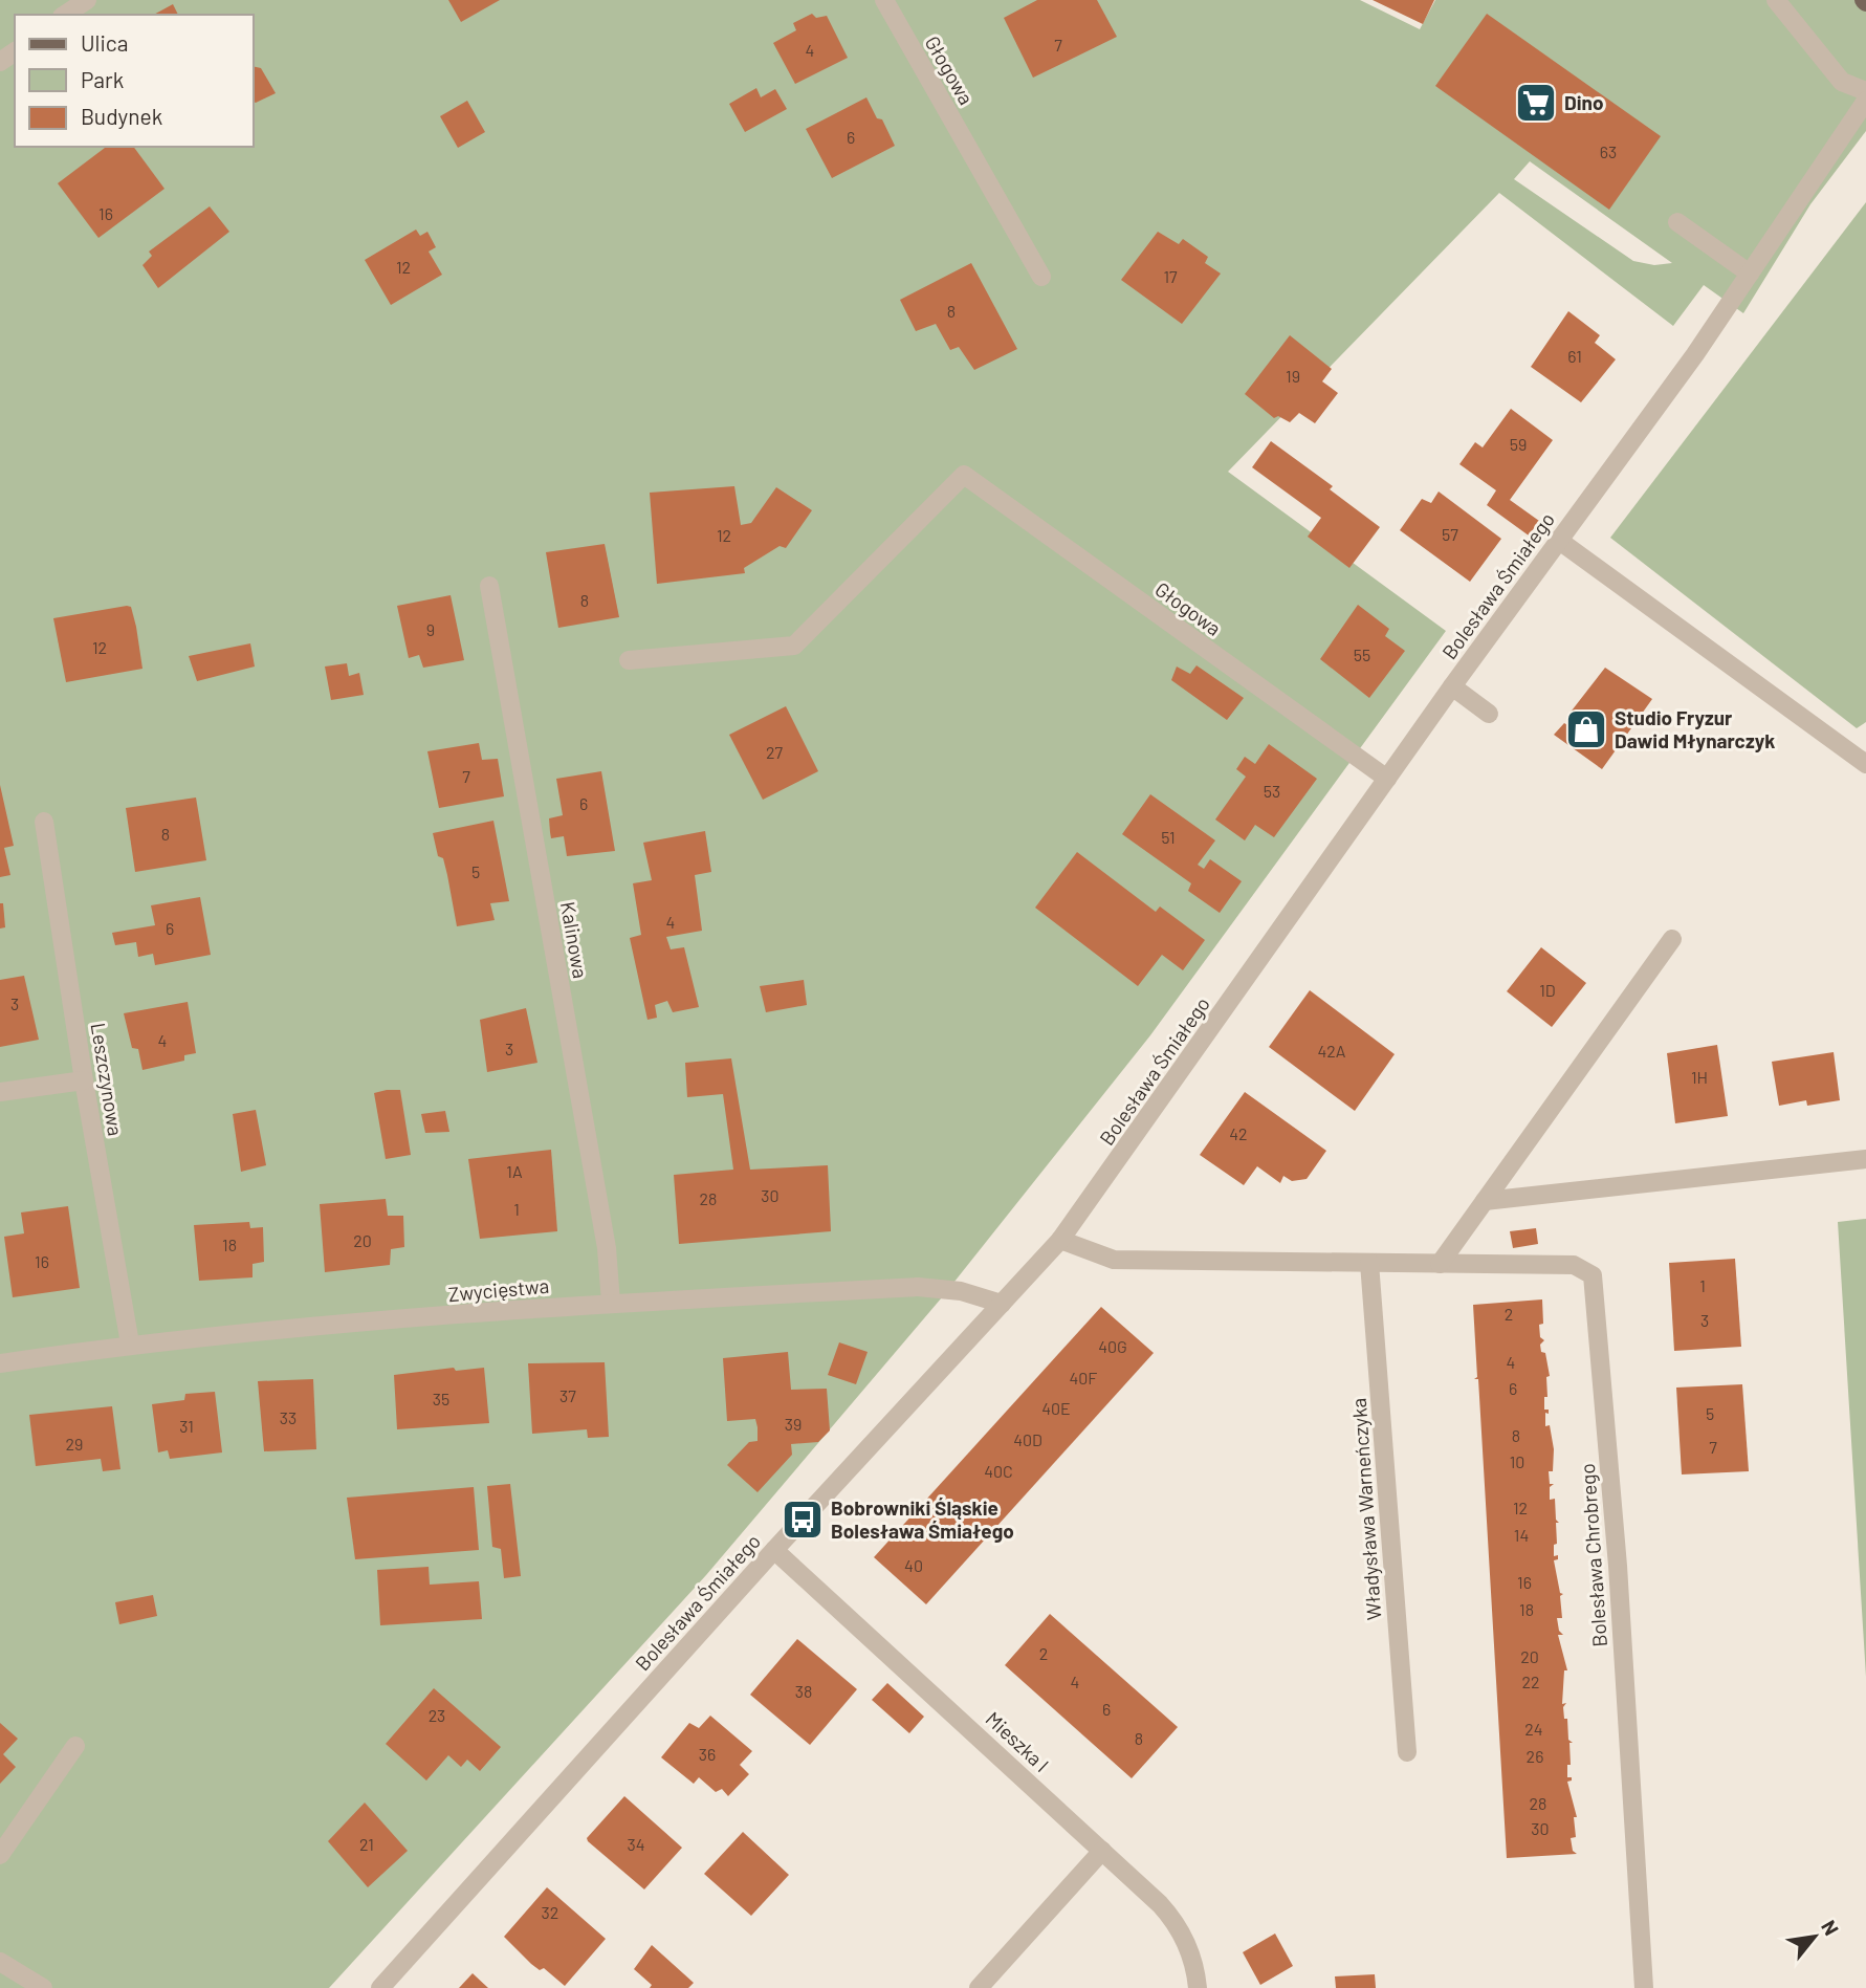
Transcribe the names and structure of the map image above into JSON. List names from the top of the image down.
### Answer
{
  "streets": {
    "street": [
      "Głogowa",
      "Bolesława Śmiałego",
      "Kalinowa",
      "Leszczynowa",
      "Zwycięstwa",
      "Władysława Warneńczyka",
      "Bolesława Chrobrego",
      "Mieszka I"
    ]
  },
  "crossings": [
    ["Głogowa", "Bolesława Śmiałego"],
    ["Bolesława Śmiałego", "Zwycięstwa"],
    ["Bolesława Śmiałego", "Bolesława Chrobrego"],
    ["Bolesława Śmiałego", "Mieszka I"],
    ["Kalinowa", "Zwycięstwa"],
    ["Leszczynowa", "Zwycięstwa"],
    ["Władysława Warneńczyka", "Bolesława Chrobrego"]
  ],
  "places": {
    "supermarket": ["Dino"],
    "shop": ["Studio Fryzur Dawid Młynarczyk"],
    "bus stop": ["Bobrowniki Śląskie Bolesława Śmiałego"]
  },
  "house_numbers": [
    "7",
    "4",
    "6",
    "63",
    "16",
    "12",
    "17",
    "8",
    "61",
    "19",
    "59",
    "57",
    "12",
    "8",
    "9",
    "12",
    "55",
    "27",
    "7",
    "53",
    "6",
    "8",
    "51",
    "5",
    "4",
    "6",
    "1D",
    "3",
    "4",
    "3",
    "42A",
    "1H",
    "42",
    "1A",
    "30",
    "28",
    "1",
    "20",
    "18",
    "16",
    "1",
    "2",
    "3",
    "40G",
    "4",
    "40F",
    "6",
    "37",
    "35",
    "40E",
    "5",
    "33",
    "39",
    "31",
    "8",
    "40D",
    "29",
    "7",
    "10",
    "40C",
    "12",
    "14",
    "40",
    "16",
    "18",
    "2",
    "20",
    "4",
    "22",
    "38",
    "6",
    "23",
    "24",
    "8",
    "36",
    "26",
    "28",
    "30",
    "21",
    "34",
    "32"
  ],
  "legend": ["Ulica", "Park", "Budynek"],
  "north": "top right"
}
